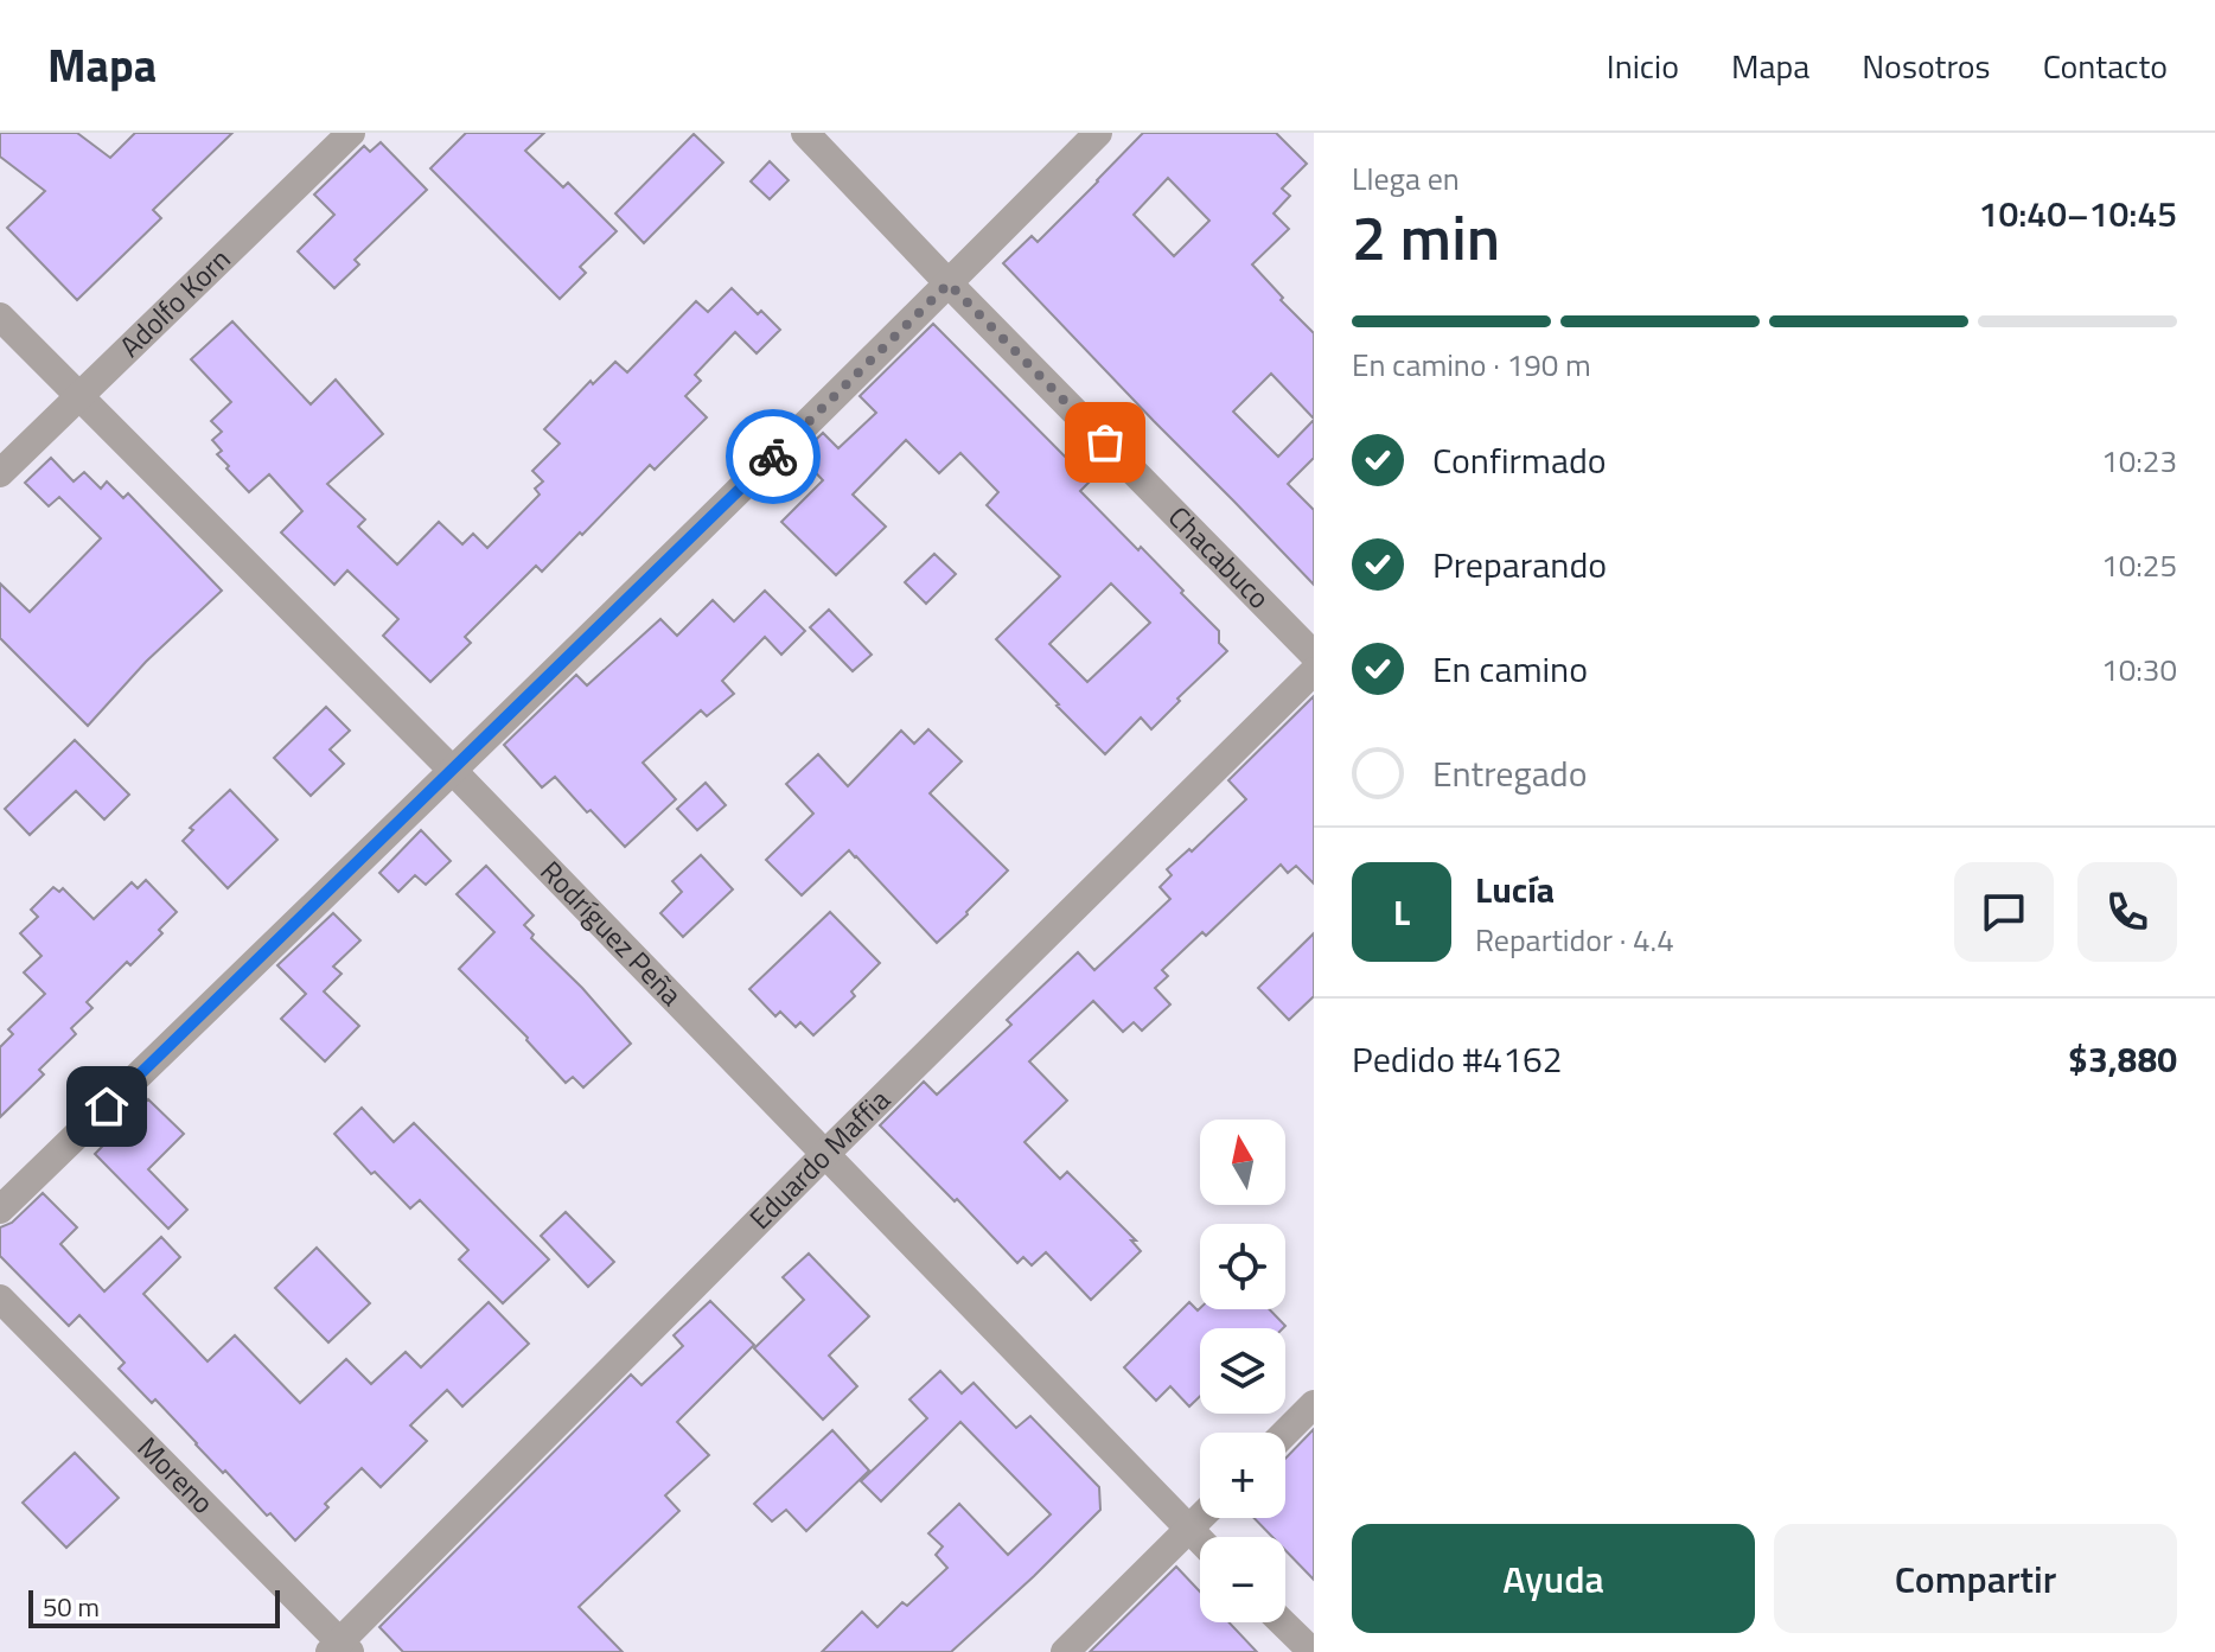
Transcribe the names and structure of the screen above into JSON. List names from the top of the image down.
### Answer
{
  "streets": {
    "street": [
      "Adolfo Korn",
      "Chacabuco",
      "Rodríguez Peña",
      "Eduardo Maffia",
      "Moreno"
    ]
  },
  "crossings": [
    ["Adolfo Korn", "Rodríguez Peña"],
    ["Rodríguez Peña", "Eduardo Maffia"],
    ["Eduardo Maffia", "Moreno"]
  ],
  "scale_bar": "50 m",
  "north": "top",
  "page": {
    "header": "Mapa",
    "nav": [
      "Inicio",
      "Mapa",
      "Nosotros",
      "Contacto"
    ],
    "heading": ["2 min", "Llega en", "10:40–10:45"],
    "panel": [
      "Lucía",
      "Repartidor · 4.4",
      "Pedido #4162",
      "$3,880"
    ],
    "bar": "En camino · 190 m",
    "list": [
      ["Confirmado", "10:23"],
      ["Preparando", "10:25"],
      ["En camino", "10:30"],
      "Entregado"
    ],
    "round": "L",
    "map_buttons": ["+", "−"],
    "buttons": ["Ayuda", "Compartir"],
    "scale": "50 m"
  }
}
